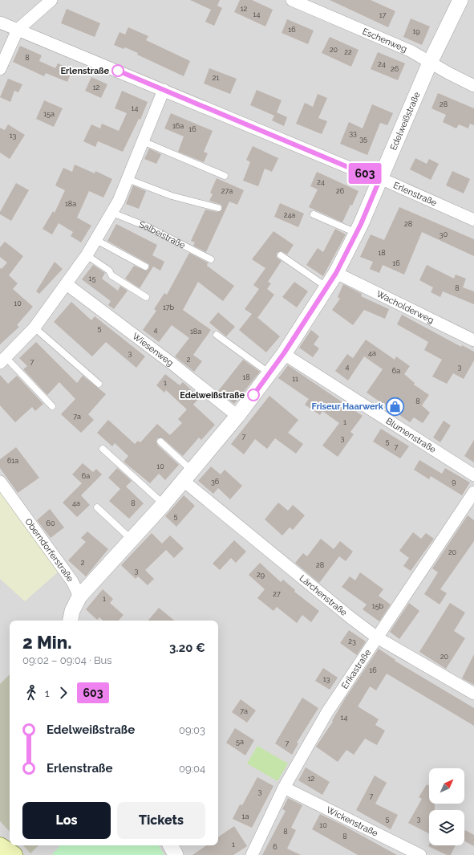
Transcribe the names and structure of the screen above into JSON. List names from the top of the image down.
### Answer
{
  "streets": {
    "street": [
      "Eschenweg",
      "Edelweißstraße",
      "Erlenstraße",
      "Wacholderweg",
      "Wiesenweg",
      "Blumenstraße",
      "Oberndorferstraße",
      "Lärchenstraße",
      "Erikastraße",
      "Wickenstraße"
    ],
    "lane": ["Salbeistraße"]
  },
  "crossings": [
    ["Eschenweg", "Edelweißstraße"],
    ["Edelweißstraße", "Erlenstraße"],
    ["Edelweißstraße", "Wacholderweg"],
    ["Edelweißstraße", "Wiesenweg"],
    ["Edelweißstraße", "Blumenstraße"],
    ["Edelweißstraße", "Oberndorferstraße"],
    ["Edelweißstraße", "Lärchenstraße"],
    ["Lärchenstraße", "Erikastraße"],
    ["Erikastraße", "Wickenstraße"]
  ],
  "places": {
    "other": ["Erlenstraße", "Edelweißstraße"],
    "shop": ["Friseur Haarwerk"]
  },
  "lines": ["bus line 603"],
  "house_numbers": [
    "12",
    "14",
    "17",
    "16",
    "19",
    "20",
    "22",
    "8",
    "24",
    "26",
    "21",
    "12",
    "28",
    "14",
    "15a",
    "16a",
    "16",
    "33",
    "13",
    "35",
    "24",
    "27a",
    "26",
    "18a",
    "24a",
    "28",
    "30",
    "18",
    "16",
    "15",
    "8",
    "10",
    "17b",
    "5",
    "4",
    "18a",
    "3",
    "4a",
    "2",
    "7",
    "4",
    "3",
    "6a",
    "18",
    "11",
    "1",
    "8",
    "7a",
    "1",
    "7",
    "3",
    "5",
    "7",
    "61a",
    "10",
    "6a",
    "36",
    "9",
    "4a",
    "8",
    "5",
    "60",
    "20",
    "2",
    "28",
    "3",
    "29",
    "27",
    "1",
    "15b",
    "23",
    "20",
    "16",
    "13",
    "7a",
    "14",
    "5a",
    "7",
    "12",
    "3",
    "7",
    "1a",
    "5",
    "3",
    "10",
    "8",
    "8",
    "1",
    "6"
  ],
  "north": "top right",
  "page": {
    "on_map": "603",
    "heading": ["2 Min.", "09:02 – 09:04 · Bus", "3.20 €"],
    "legs": ["1", "603"],
    "list": [
      {
        "name": "Edelweißstraße",
        "value": "09:03"
      },
      {
        "name": "Erlenstraße",
        "value": "09:04"
      }
    ],
    "buttons": ["Los", "Tickets"]
  }
}
